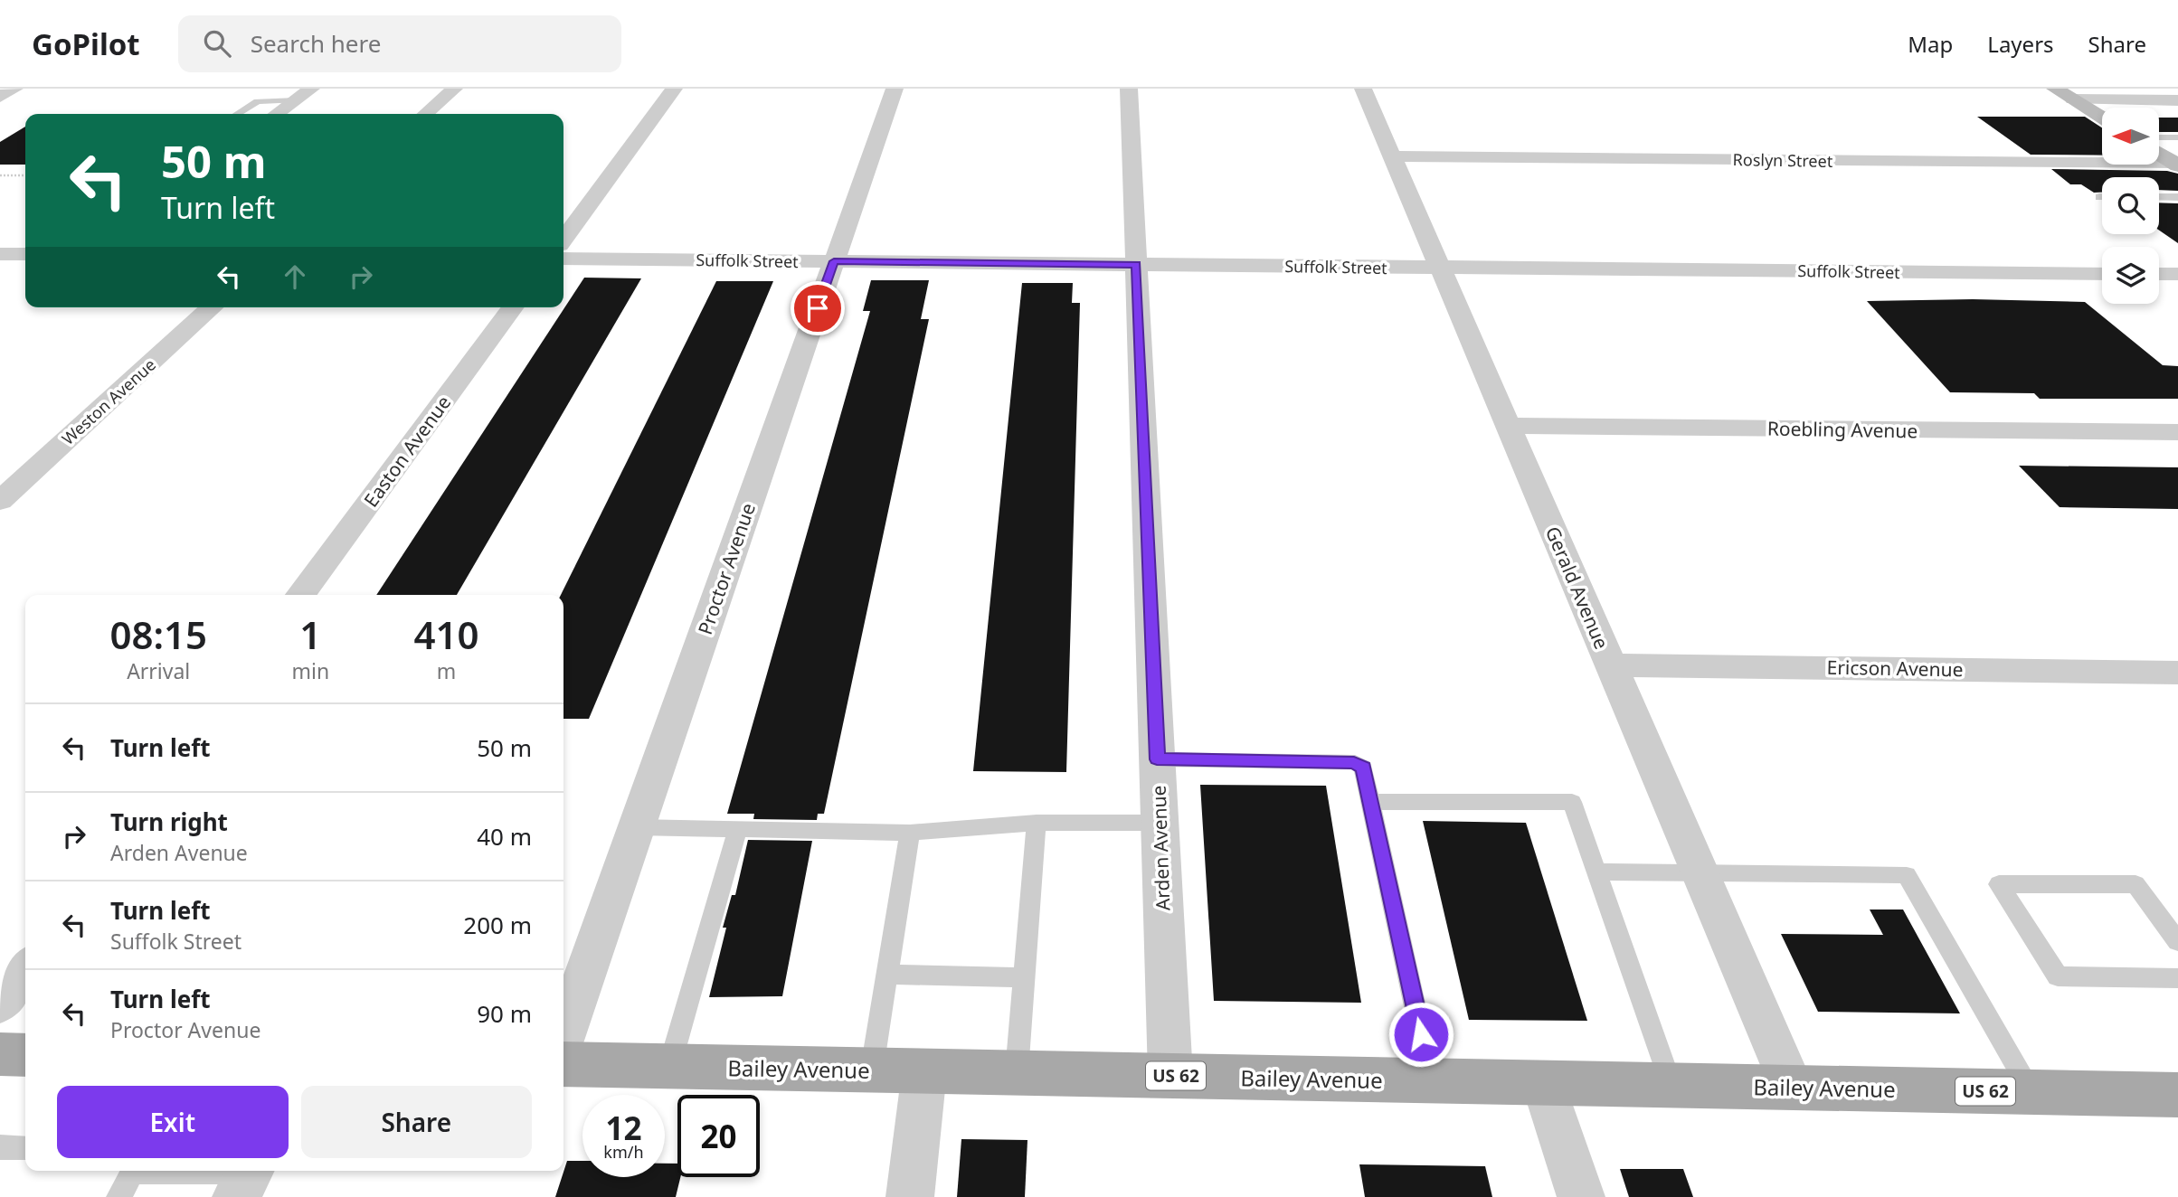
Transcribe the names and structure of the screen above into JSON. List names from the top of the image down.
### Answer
{
  "streets": {
    "main road": ["Bailey Avenue", "US 62"],
    "street": [
      "Roslyn Street",
      "Suffolk Street",
      "Weston Avenue",
      "Roebling Avenue",
      "Easton Avenue",
      "Proctor Avenue",
      "Gerald Avenue",
      "Ericson Avenue",
      "Arden Avenue"
    ]
  },
  "crossings": [
    ["Roslyn Street", "Gerald Avenue"],
    ["Suffolk Street", "Proctor Avenue"],
    ["Suffolk Street", "Gerald Avenue"],
    ["Suffolk Street", "Arden Avenue"],
    ["Roebling Avenue", "Gerald Avenue"],
    ["Gerald Avenue", "Ericson Avenue"],
    ["Gerald Avenue", "Bailey Avenue"],
    ["Arden Avenue", "Bailey Avenue"]
  ],
  "north": "left",
  "page": {
    "header": "GoPilot",
    "search": "Search here",
    "nav": ["Map", "Layers", "Share"],
    "turn": ["50 m", "Turn left"],
    "eta": [
      "08:15",
      "Arrival",
      "1",
      "min",
      "410",
      "m"
    ],
    "list": [
      {
        "name": "Turn left",
        "value": "50 m"
      },
      {
        "name": "Turn right",
        "note": "Arden Avenue",
        "value": "40 m"
      },
      {
        "name": "Turn left",
        "note": "Suffolk Street",
        "value": "200 m"
      },
      {
        "name": "Turn left",
        "note": "Proctor Avenue",
        "value": "90 m"
      }
    ],
    "buttons": ["Exit", "Share"],
    "speed": "12 km/h",
    "limit": "20"
  }
}
